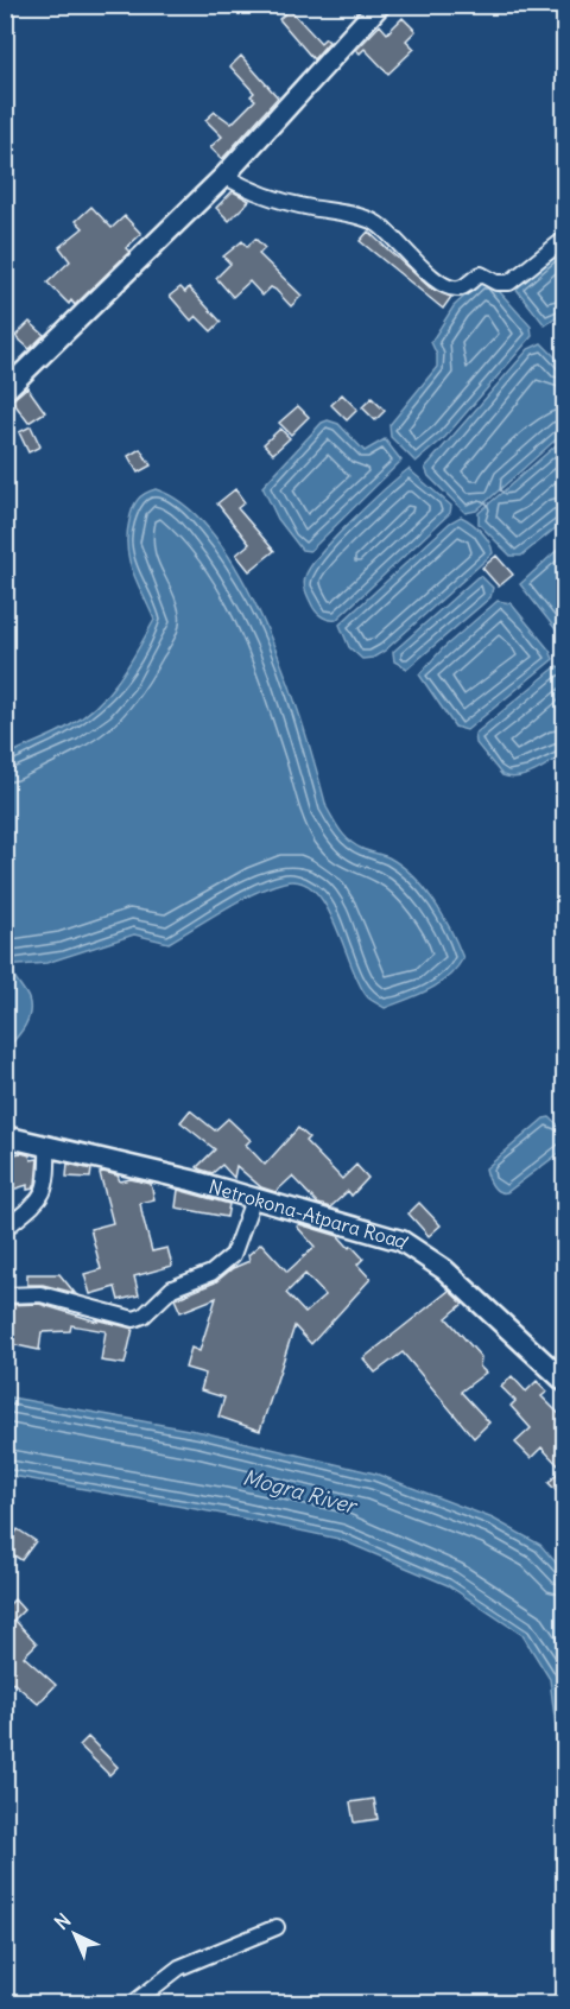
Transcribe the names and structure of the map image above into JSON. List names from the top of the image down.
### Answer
{
  "streets": {
    "street": ["Netrokona-Atpara Road"]
  },
  "water": ["Mogra River"],
  "north": "top left"
}
